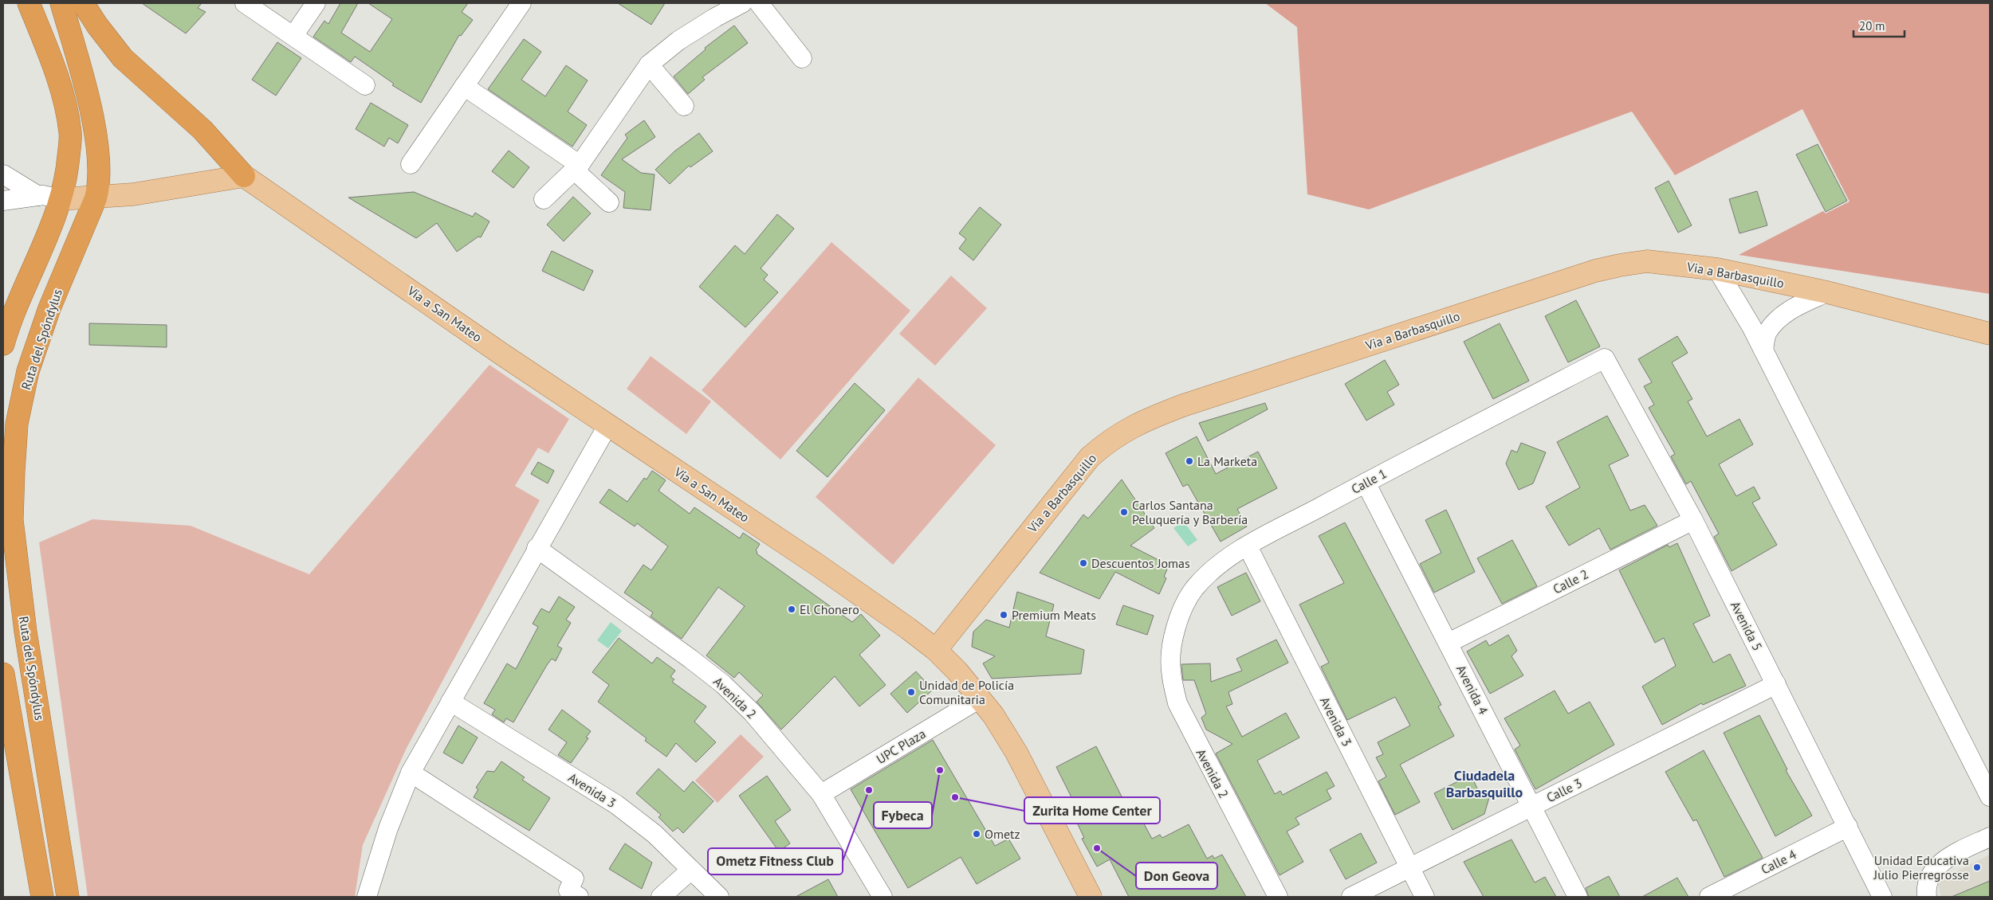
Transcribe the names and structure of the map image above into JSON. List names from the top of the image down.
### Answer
{
  "streets": {
    "highway": ["Ruta del Spóndylus"],
    "main road": ["Via a Barbasquillo", "Vía a San Mateo"],
    "street": [
      "Calle 1",
      "Calle 2",
      "Avenida 5",
      "Avenida 4",
      "Avenida 2",
      "Avenida 3",
      "UPC Plaza",
      "Calle 3",
      "Calle 4"
    ]
  },
  "crossings": [
    ["Via a Barbasquillo", "Vía a San Mateo"],
    ["Vía a San Mateo", "UPC Plaza"],
    ["Calle 1", "Avenida 5"],
    ["Calle 1", "Avenida 4"],
    ["Calle 1", "Avenida 2"],
    ["Calle 1", "Avenida 3"],
    ["Calle 2", "Avenida 5"],
    ["Calle 2", "Avenida 4"],
    ["Avenida 5", "Calle 3"],
    ["Avenida 5", "Calle 4"],
    ["Avenida 4", "Calle 3"],
    ["Avenida 2", "UPC Plaza"],
    ["Avenida 3", "Calle 3"]
  ],
  "districts": ["Ciudadela Barbasquillo"],
  "places": [
    "La Marketa",
    "Carlos Santana Peluquería y Barbería",
    "Descuentos Jomas",
    "El Chonero",
    "Premium Meats",
    "Unidad de Policía Comunitaria",
    "Fybeca",
    "Ometz Fitness Club",
    "Zurita Home Center",
    "Ometz",
    "Don Geova",
    "Unidad Educativa Julio Pierregrosse"
  ],
  "scale_bar": "20 m"
}
